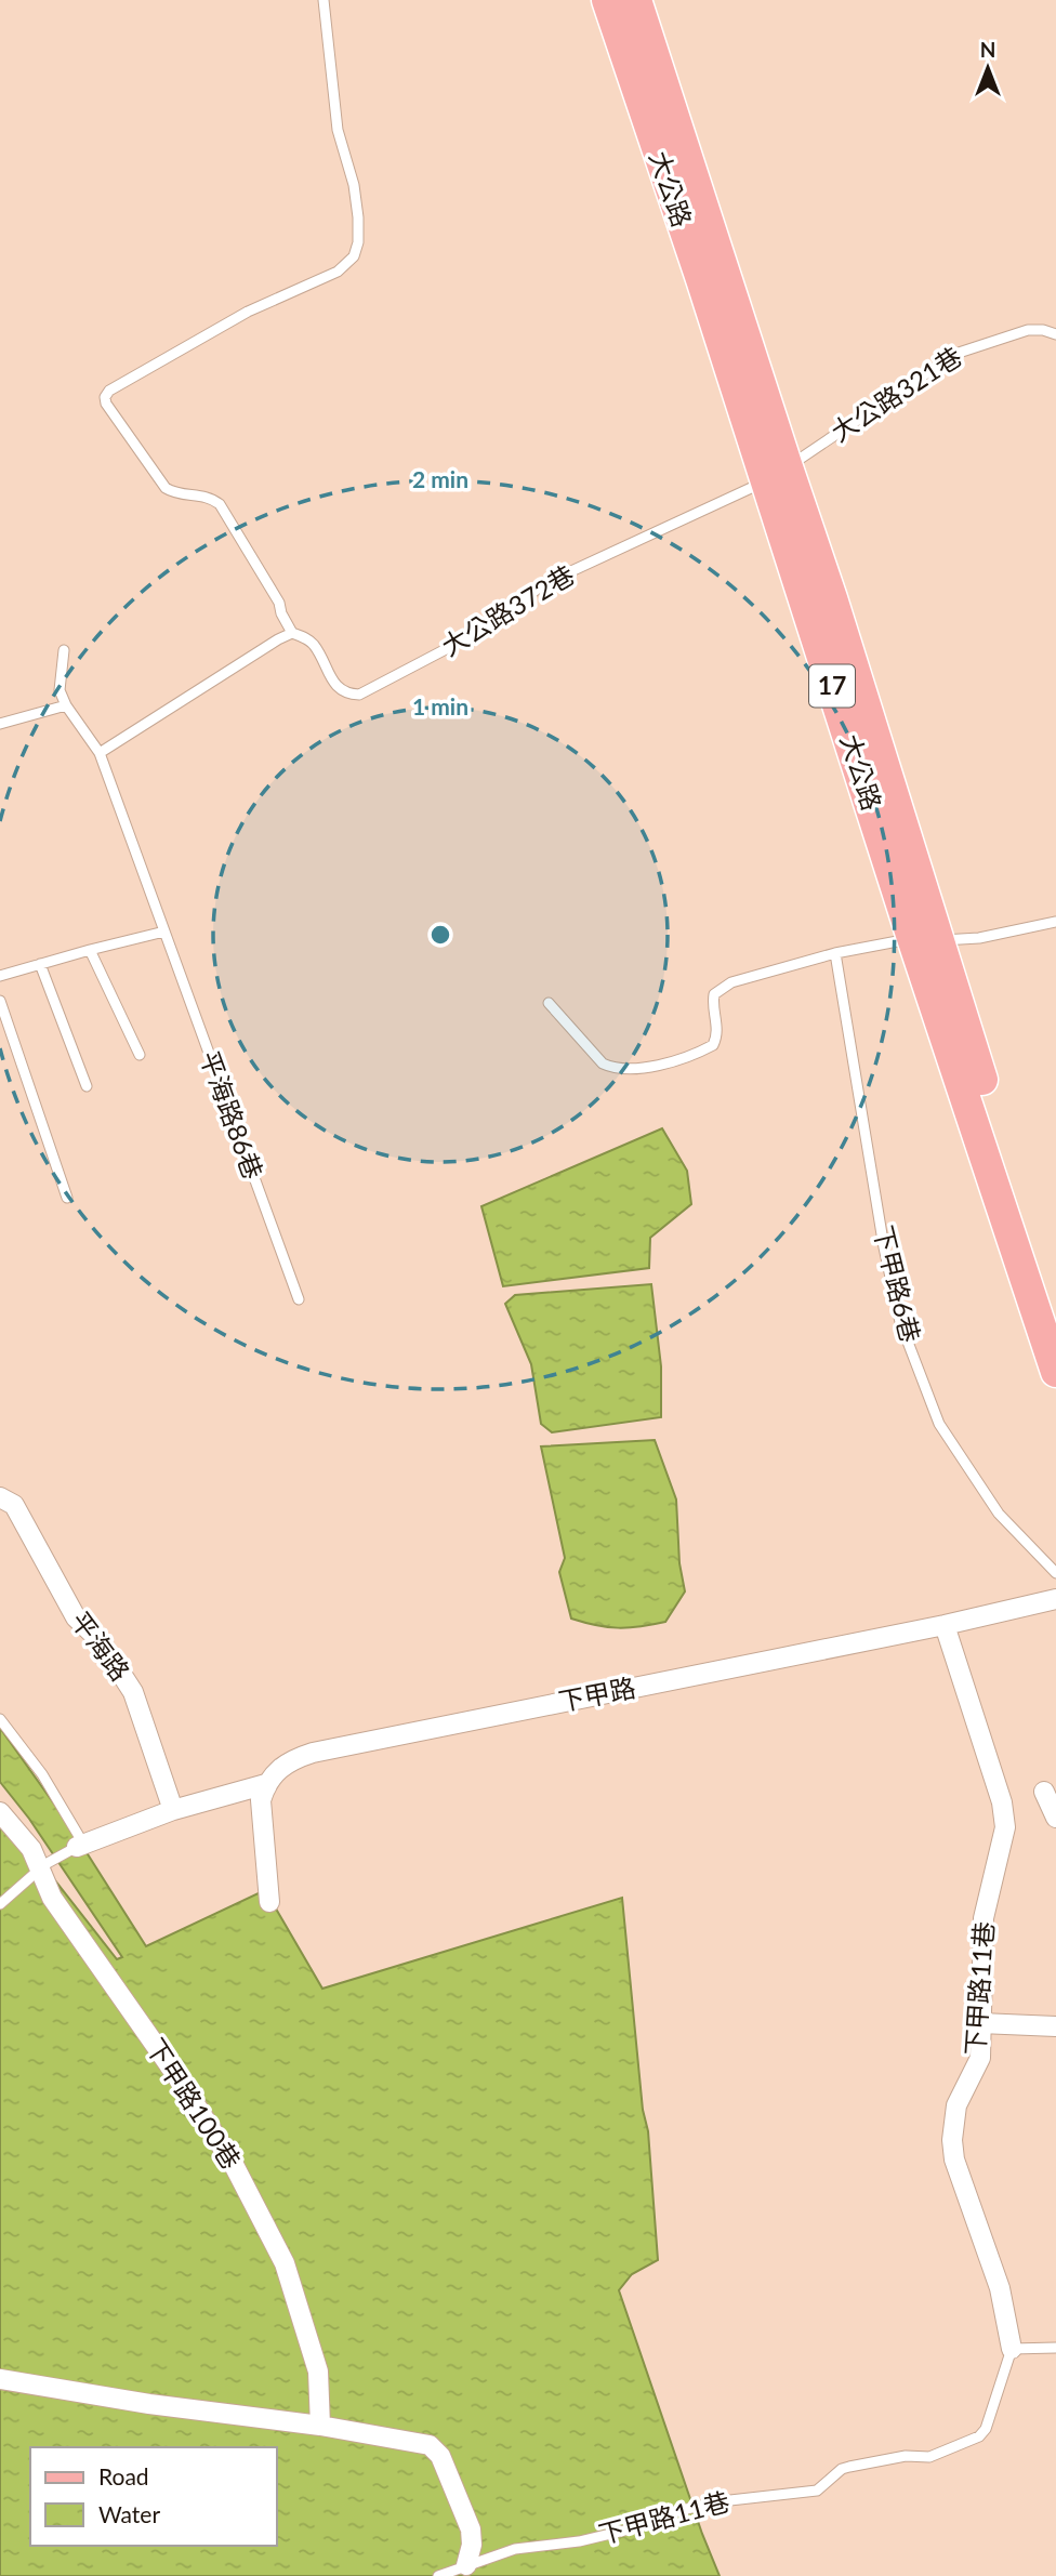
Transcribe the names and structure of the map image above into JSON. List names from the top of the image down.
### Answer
{
  "streets": {
    "main road": ["大公路", "17"],
    "street": [
      "平海路",
      "下甲路",
      "下甲路11巷",
      "下甲路100巷"
    ],
    "lane": [
      "大公路321巷",
      "大公路372巷",
      "平海路86巷",
      "下甲路6巷"
    ]
  },
  "crossings": [
    ["大公路", "大公路321巷"],
    ["大公路", "大公路372巷"],
    ["大公路321巷", "大公路372巷"],
    ["下甲路", "下甲路11巷"]
  ],
  "legend": ["Road", "Water"],
  "north": "top",
  "rings": ["2 min", "1 min"]
}
